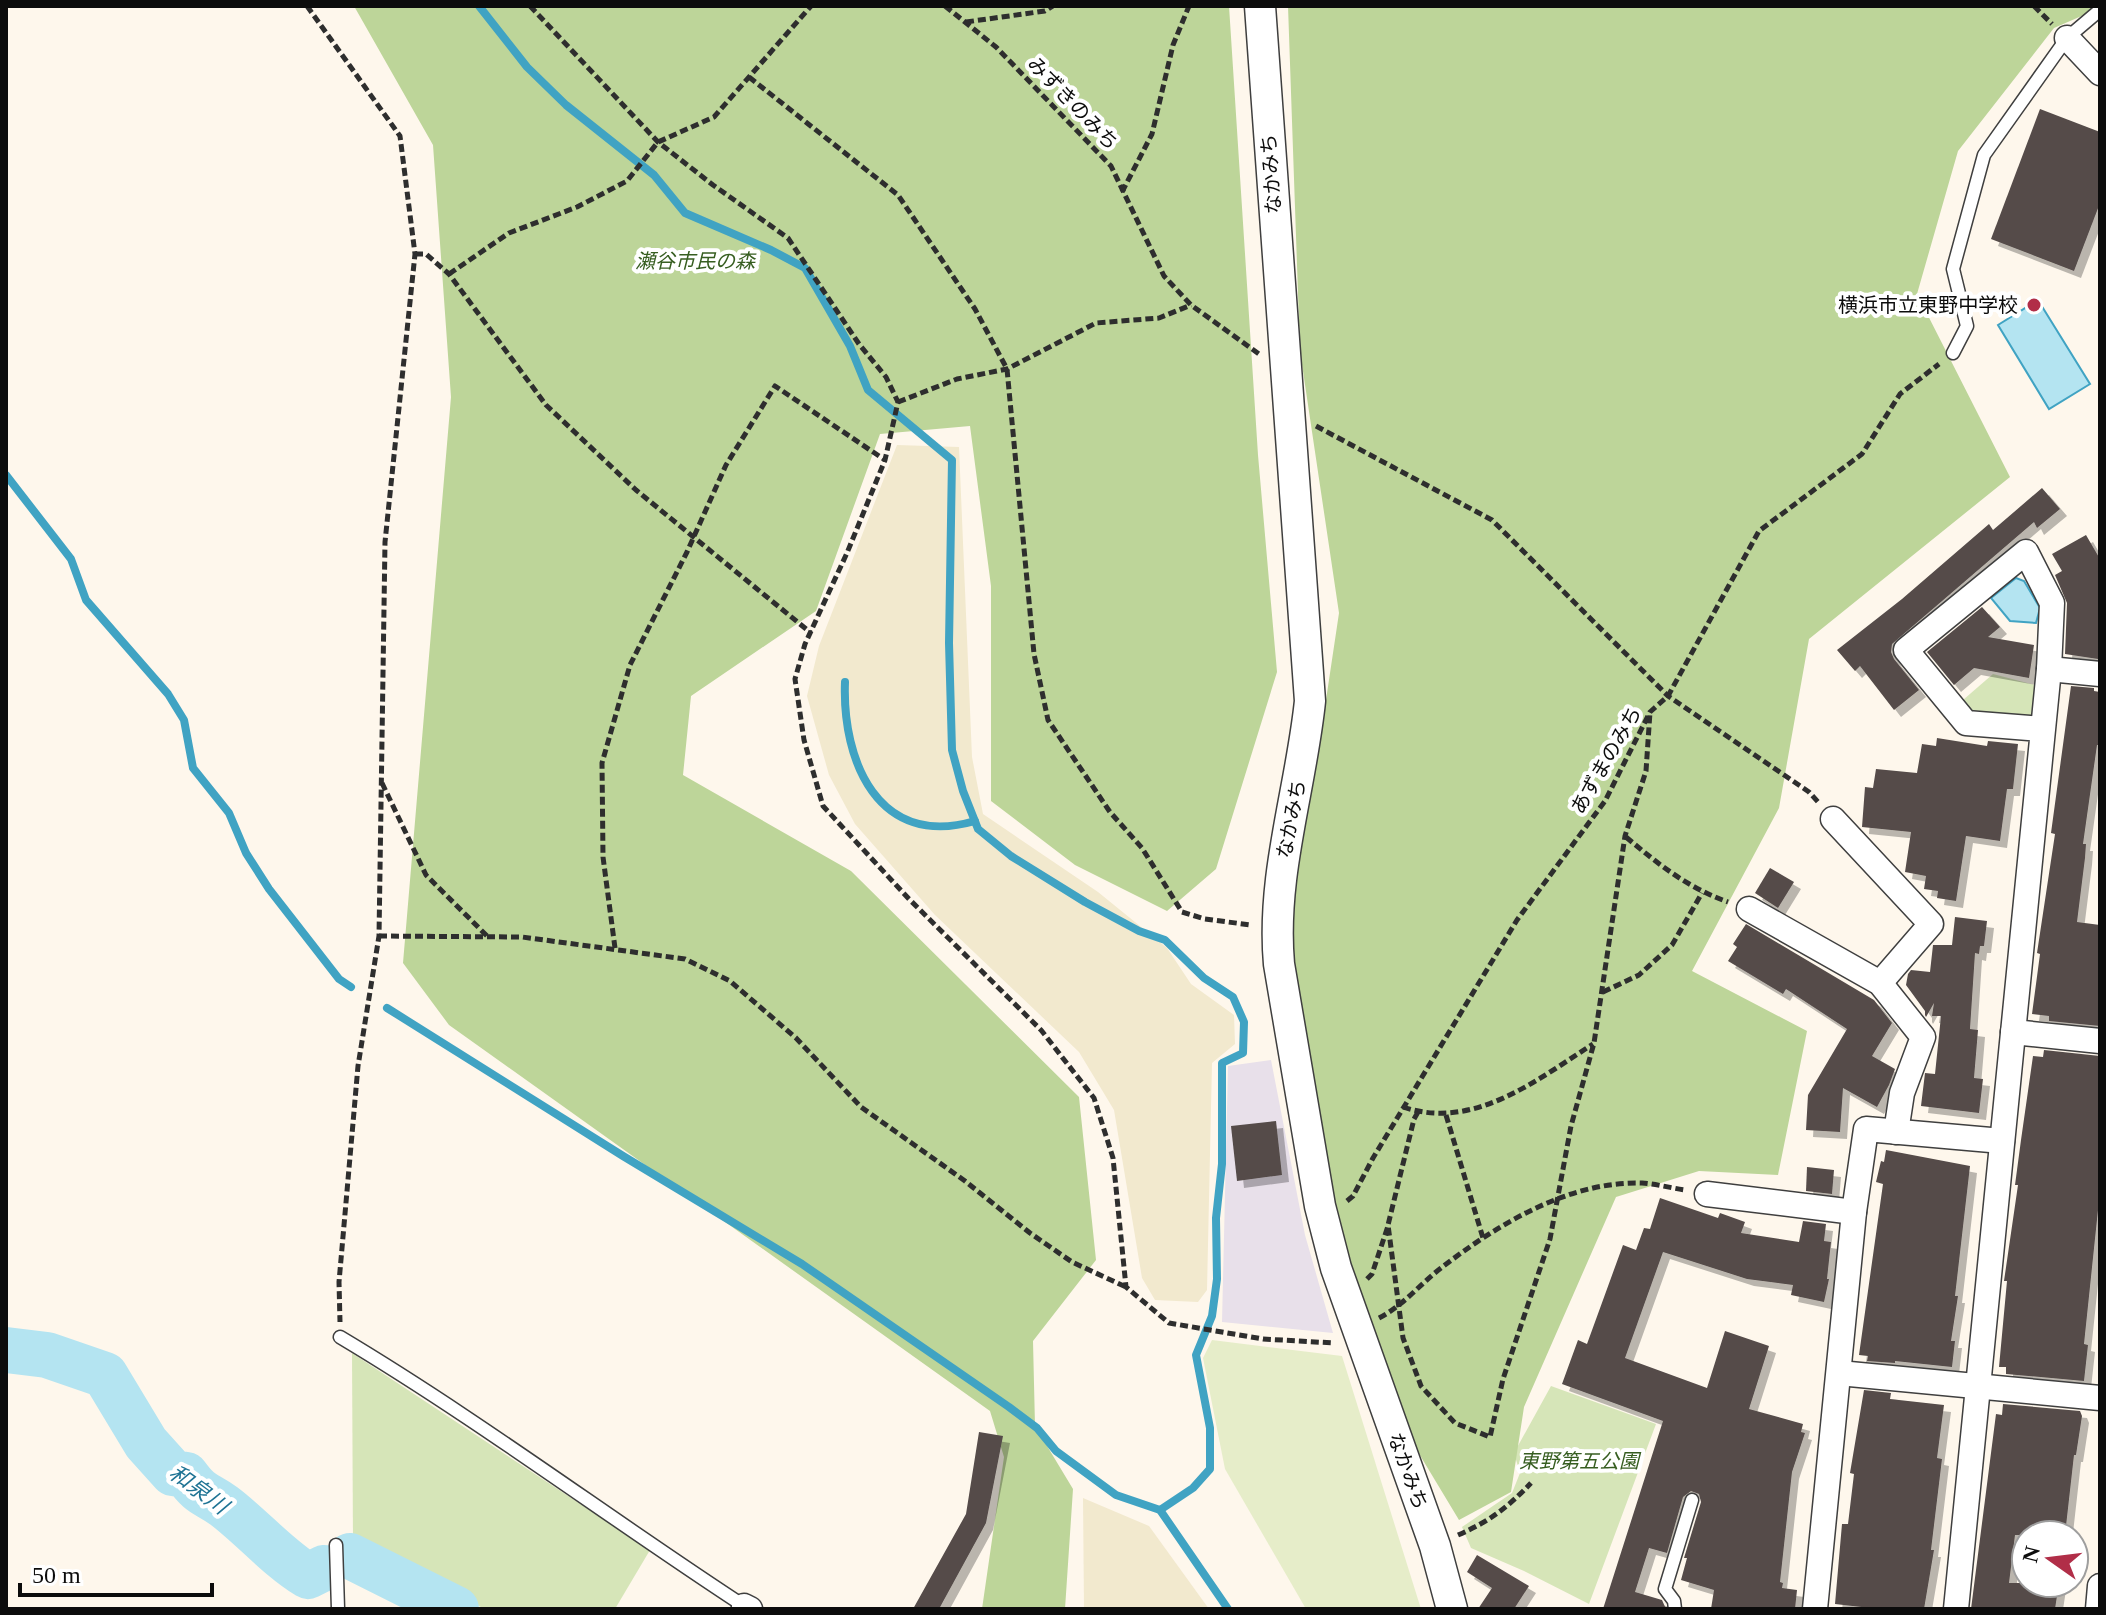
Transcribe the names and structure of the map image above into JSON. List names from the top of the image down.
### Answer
{
  "streets": {
    "street": ["なかみち"],
    "path": ["みずきのみち", "あずまのみち"]
  },
  "crossings": [
    ["みずきのみち", "なかみち"],
    ["なかみち", "あずまのみち"]
  ],
  "water": ["和泉川"],
  "parks": ["瀬谷市民の森", "東野第五公園"],
  "places": ["横浜市立東野中学校"],
  "scale_bar": "50 m",
  "north": "left"
}
